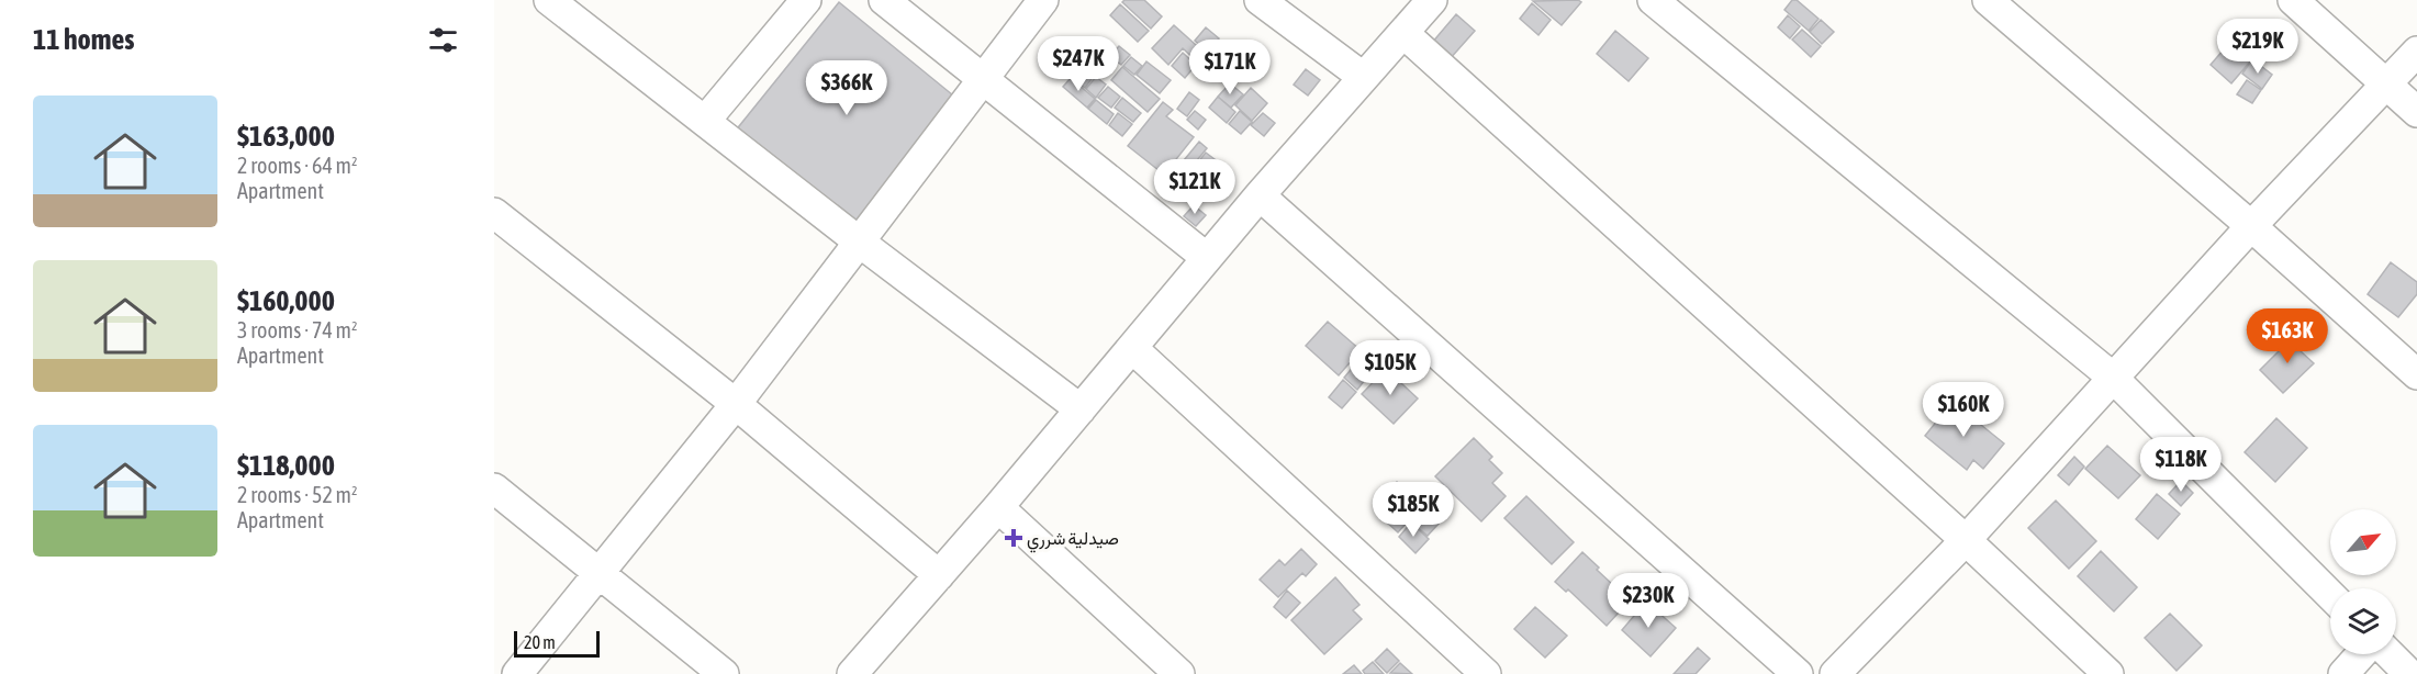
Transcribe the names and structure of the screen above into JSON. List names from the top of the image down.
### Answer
{
  "places": {
    "health": ["صيدلية شرري"]
  },
  "scale_bar": "20 m",
  "north": "top right",
  "page": {
    "heading": "11 homes",
    "price": [
      "$219K",
      "$247K",
      "$171K",
      "$366K",
      "$121K",
      "$163K",
      "$105K",
      "$160K",
      "$118K",
      "$185K",
      "$230K"
    ],
    "list": [
      {
        "name": "$163,000",
        "note": "2 rooms · 64 m² · Apartment"
      },
      {
        "name": "$160,000",
        "note": "3 rooms · 74 m² · Apartment"
      },
      {
        "name": "$118,000",
        "note": "2 rooms · 52 m² · Apartment"
      }
    ],
    "scale": "20 m"
  }
}
